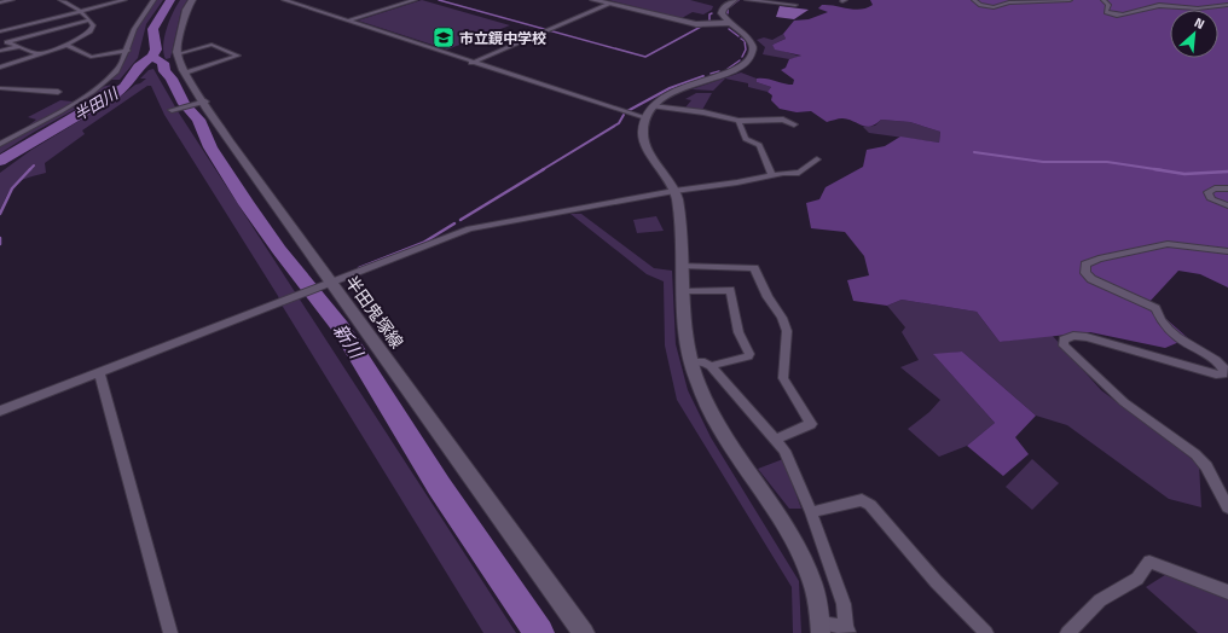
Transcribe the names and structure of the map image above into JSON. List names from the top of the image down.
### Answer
{
  "streets": {
    "main road": ["半田鬼塚線"]
  },
  "water": ["半田川", "新川"],
  "places": {
    "school or university": ["市立鏡中学校"]
  },
  "north": "top right"
}
